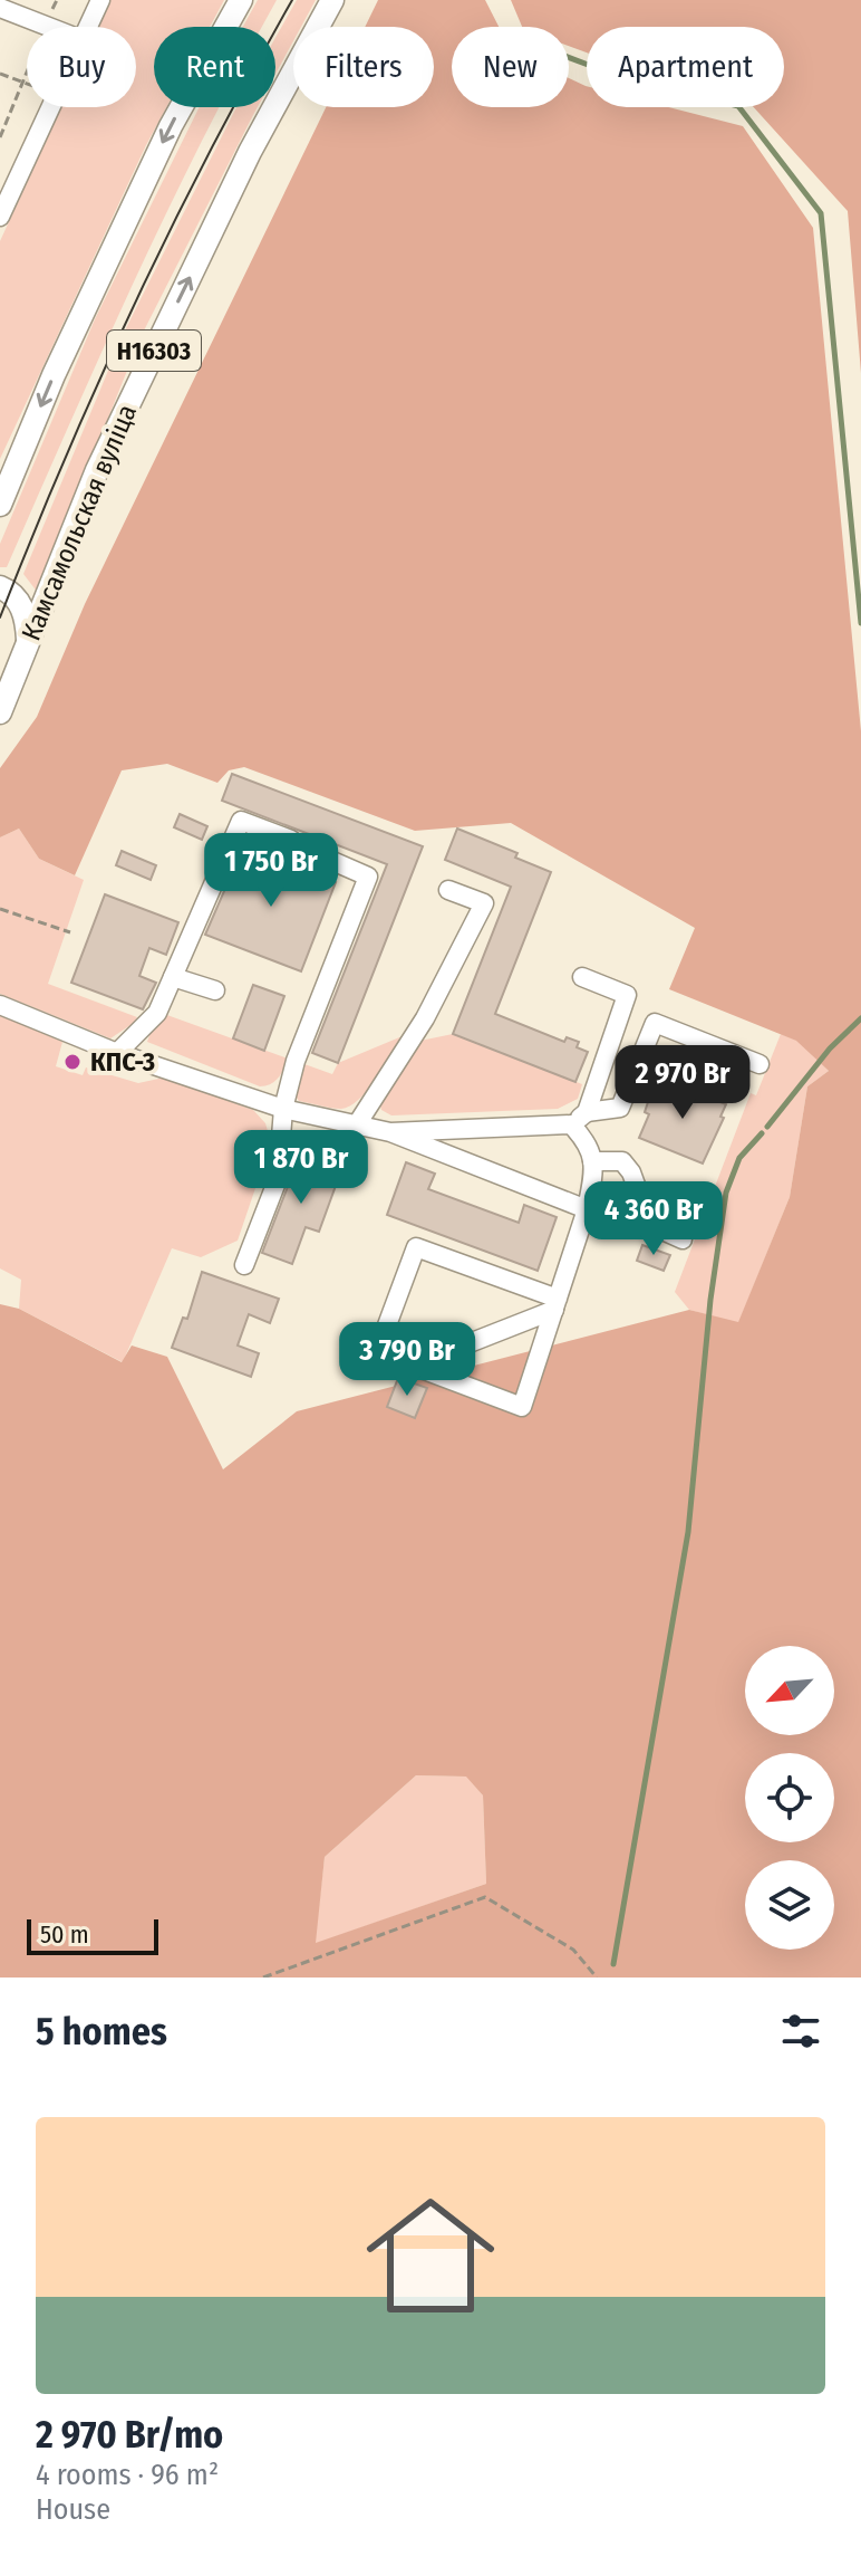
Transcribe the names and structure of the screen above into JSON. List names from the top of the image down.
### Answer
{
  "streets": {
    "main road": ["Н16303", "Камсамольская вуліца"]
  },
  "places": ["КПС-3"],
  "scale_bar": "50 m",
  "north": "bottom left",
  "page": {
    "chip": [
      "Buy",
      "Rent",
      "Filters",
      "New",
      "Apartment"
    ],
    "price": [
      "1 750 Br",
      "2 970 Br",
      "1 870 Br",
      "4 360 Br",
      "3 790 Br"
    ],
    "scale": "50 m",
    "heading": "5 homes",
    "list": [
      {
        "name": "2 970 Br/mo",
        "note": "4 rooms · 96 m² · House"
      }
    ]
  }
}
